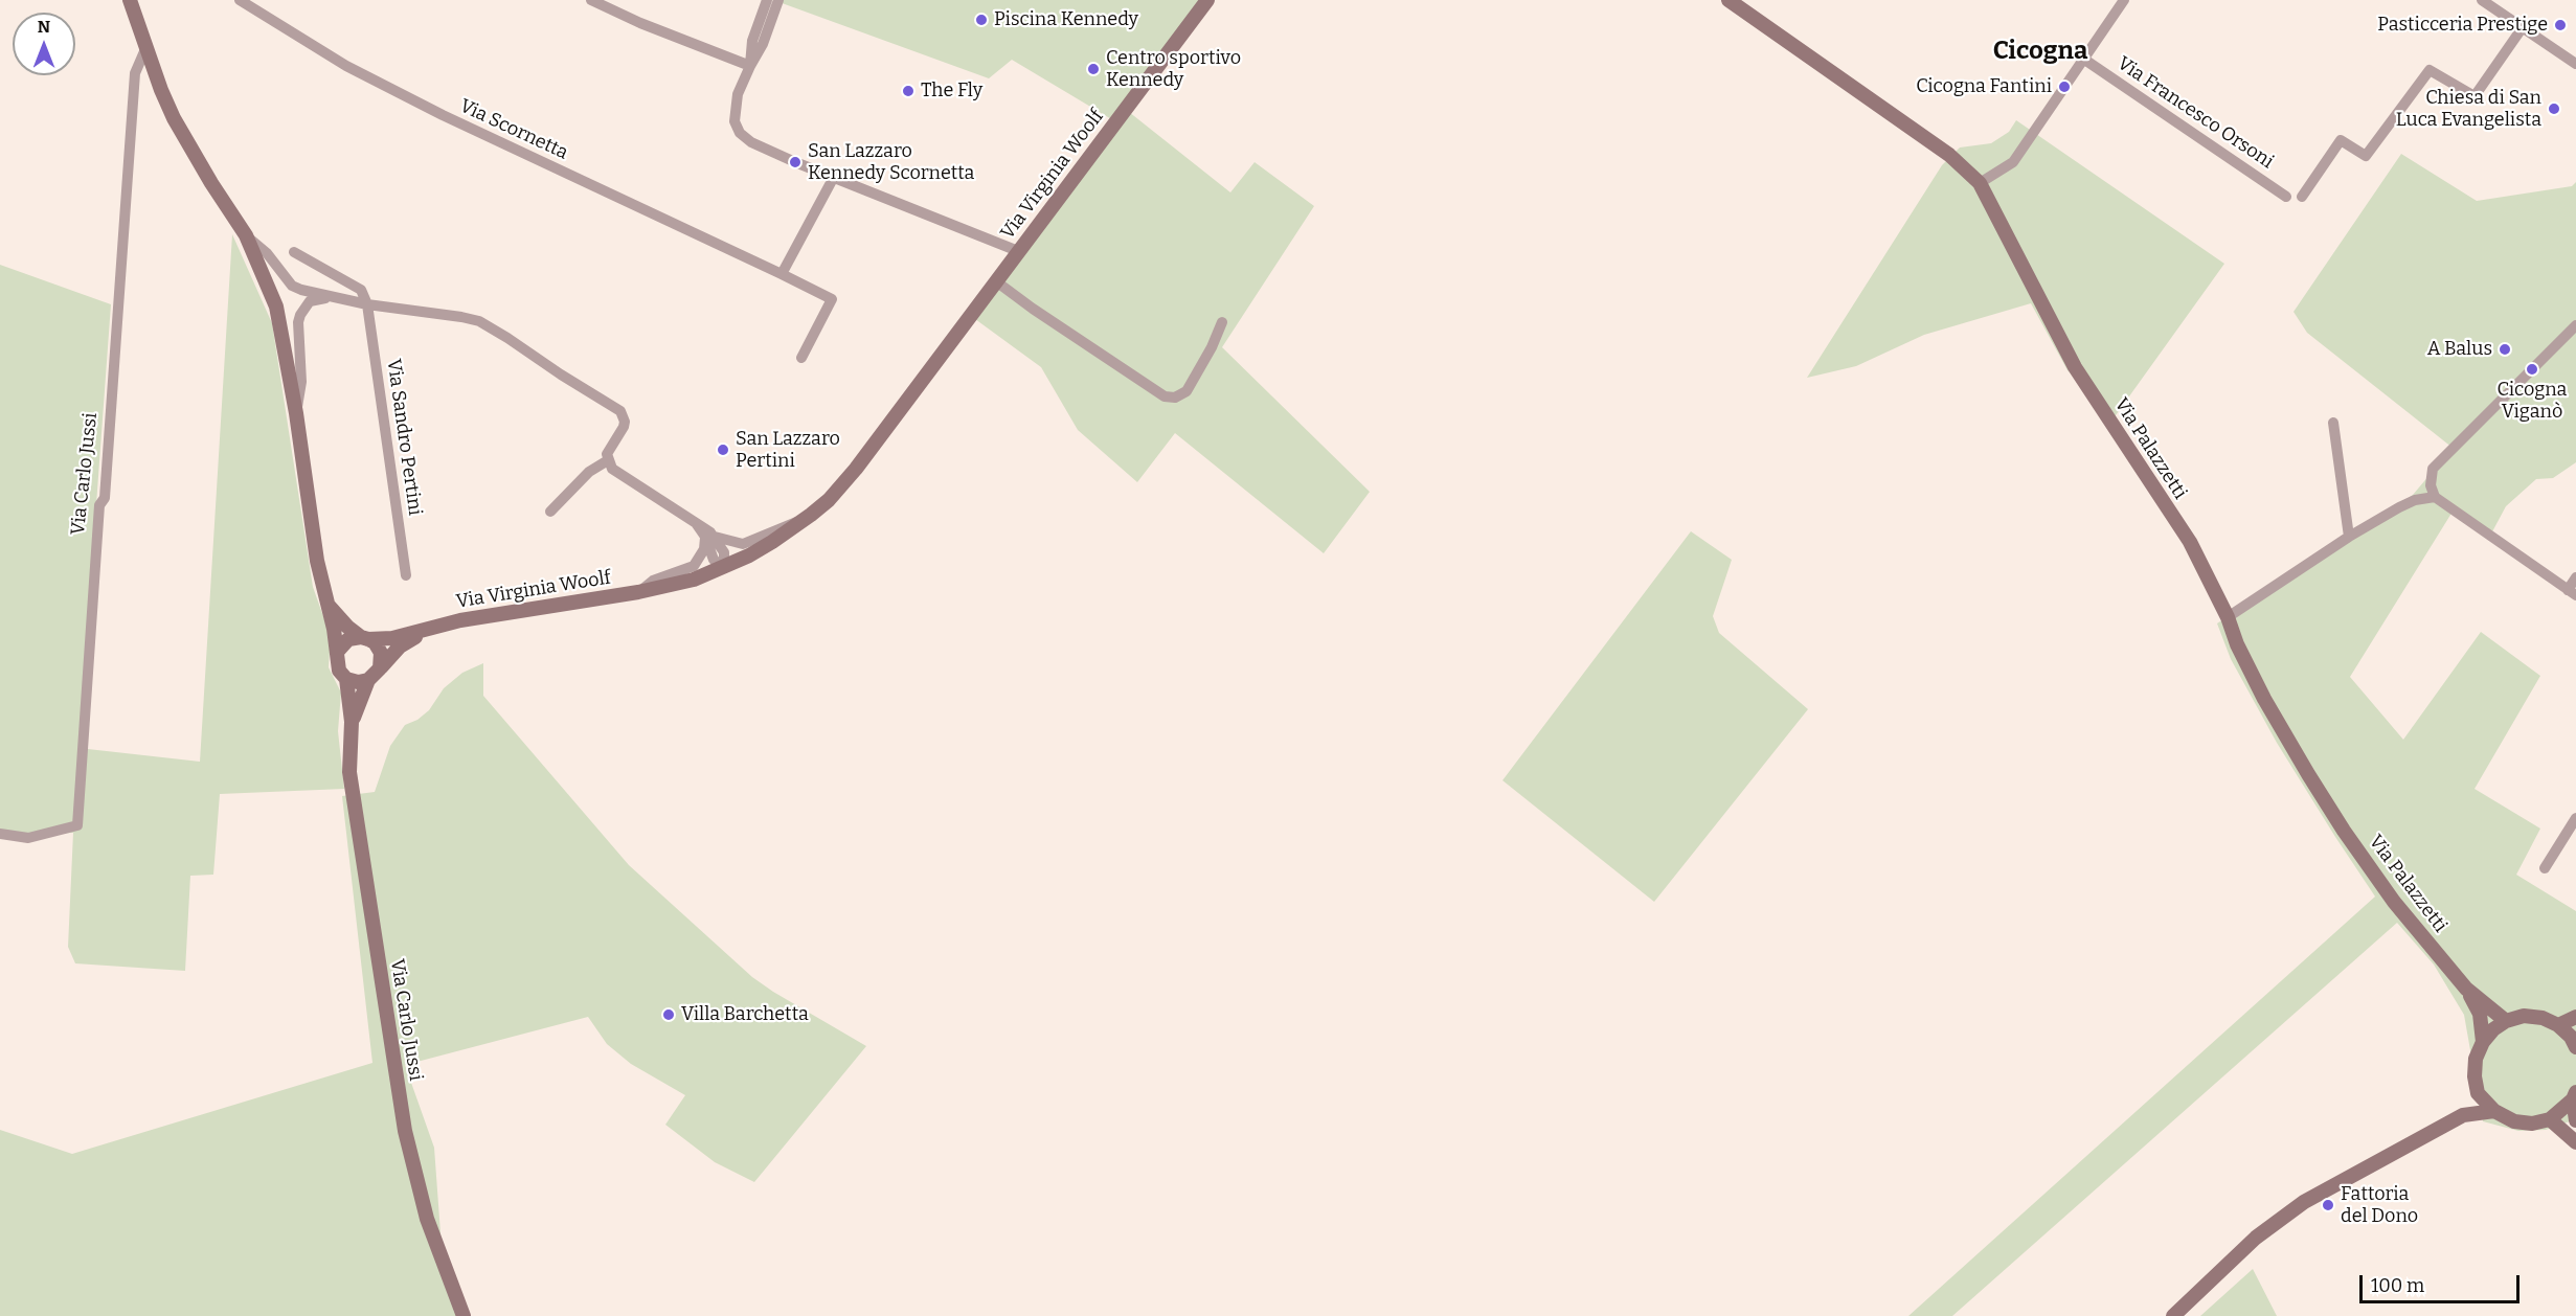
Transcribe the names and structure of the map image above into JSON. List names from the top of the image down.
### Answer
{
  "streets": {
    "street": [
      "Via Francesco Orsoni",
      "Via Scornetta",
      "Via Virginia Woolf",
      "Via Sandro Pertini",
      "Via Palazzetti",
      "Via Carlo Jussi"
    ]
  },
  "crossings": [
    ["Via Virginia Woolf", "Via Carlo Jussi"]
  ],
  "districts": ["Cicogna"],
  "places": [
    "Piscina Kennedy",
    "Pasticceria Prestige",
    "Centro sportivo Kennedy",
    "Cicogna Fantini",
    "The Fly",
    "Chiesa di San Luca Evangelista",
    "San Lazzaro Kennedy Scornetta",
    "A Balus",
    "Cicogna Viganò",
    "San Lazzaro Pertini",
    "Villa Barchetta",
    "Fattoria del Dono"
  ],
  "scale_bar": "100 m",
  "north": "top"
}
